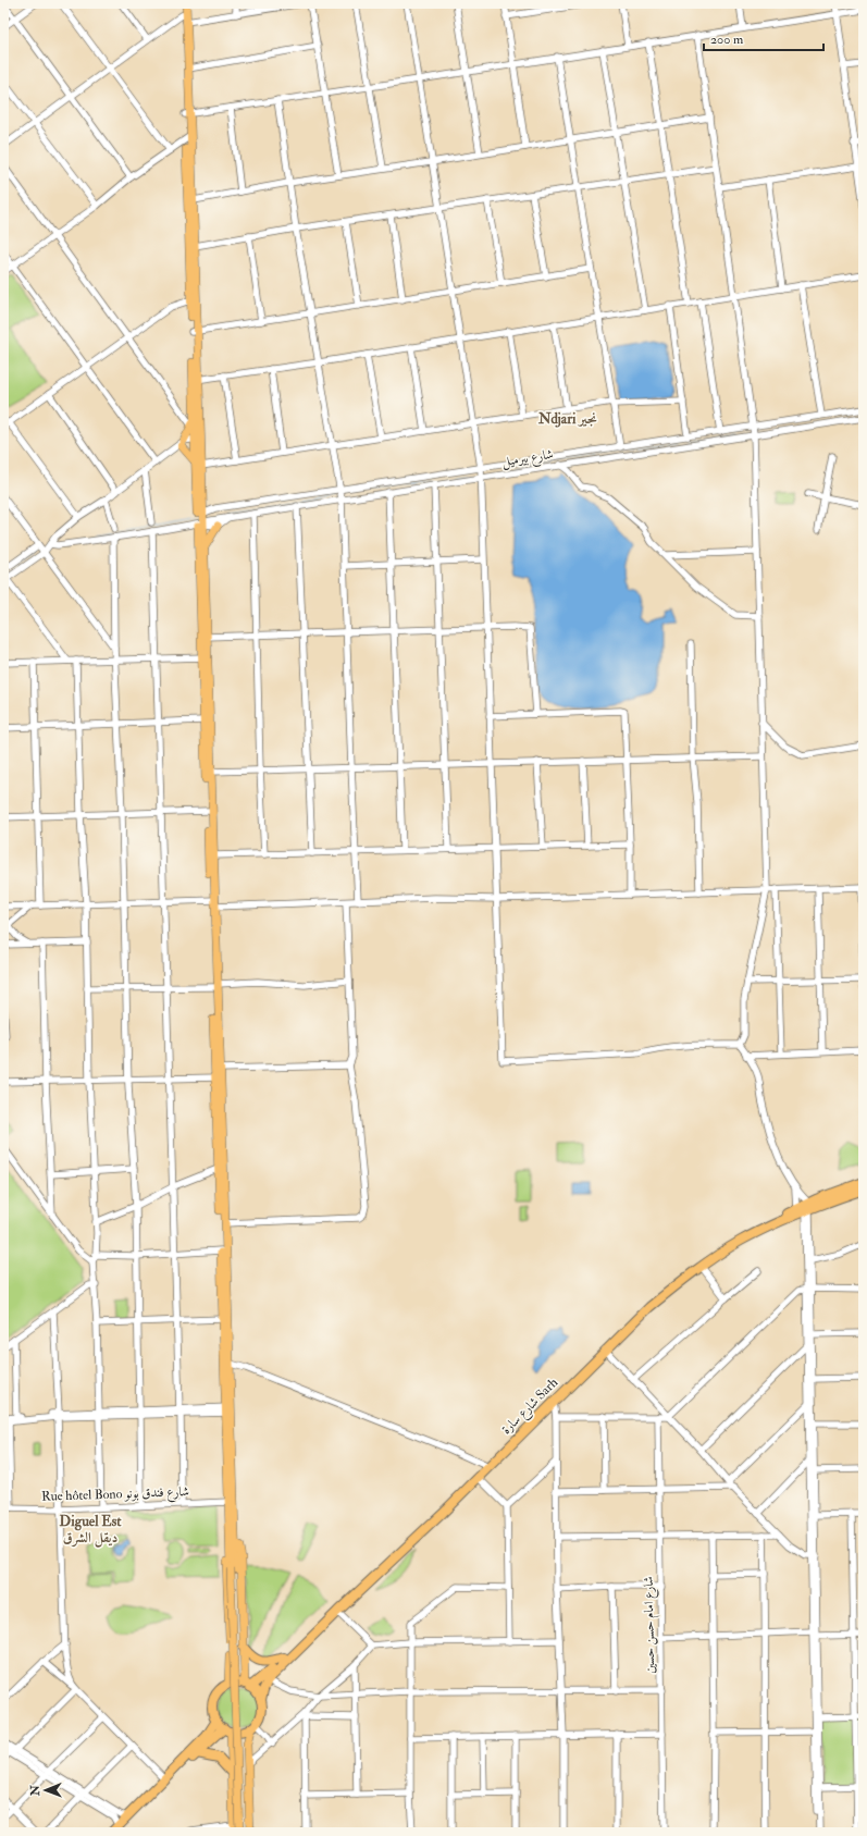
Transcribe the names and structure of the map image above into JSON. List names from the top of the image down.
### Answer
{
  "streets": {
    "highway": ["شارع سارة Sarh"],
    "street": ["شارع بيرميل", "Rue hôtel Bono شارع فندق بونو", "شارع امام حسن حسين"]
  },
  "districts": ["Ndjari نجير", "Diguel Est ديقل الشرق"],
  "scale_bar": "200 m",
  "north": "left"
}
